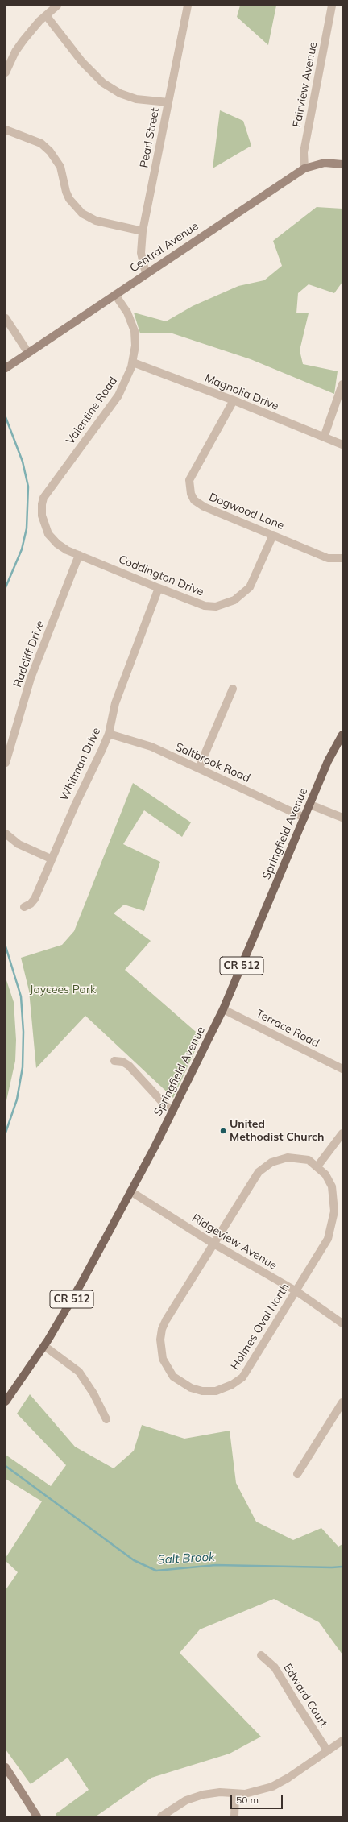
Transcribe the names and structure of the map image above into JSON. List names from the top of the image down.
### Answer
{
  "streets": {
    "main road": ["Springfield Avenue", "CR 512"],
    "street": [
      "Fairview Avenue",
      "Pearl Street",
      "Central Avenue",
      "Magnolia Drive",
      "Valentine Road",
      "Dogwood Lane",
      "Coddington Drive",
      "Radcliff Drive",
      "Saltbrook Road",
      "Whitman Drive",
      "Terrace Road",
      "Ridgeview Avenue",
      "Holmes Oval North",
      "Edward Court"
    ]
  },
  "crossings": [
    ["Fairview Avenue", "Central Avenue"],
    ["Pearl Street", "Central Avenue"],
    ["Central Avenue", "Valentine Road"],
    ["Magnolia Drive", "Valentine Road"],
    ["Magnolia Drive", "Dogwood Lane"],
    ["Valentine Road", "Coddington Drive"],
    ["Dogwood Lane", "Coddington Drive"],
    ["Coddington Drive", "Radcliff Drive"],
    ["Coddington Drive", "Whitman Drive"],
    ["Saltbrook Road", "Whitman Drive"],
    ["Saltbrook Road", "Springfield Avenue"],
    ["Springfield Avenue", "Terrace Road"],
    ["Springfield Avenue", "Ridgeview Avenue"],
    ["Ridgeview Avenue", "Holmes Oval North"]
  ],
  "water": ["Salt Brook"],
  "parks": ["Jaycees Park"],
  "places": ["United Methodist Church"],
  "scale_bar": "50 m"
}
